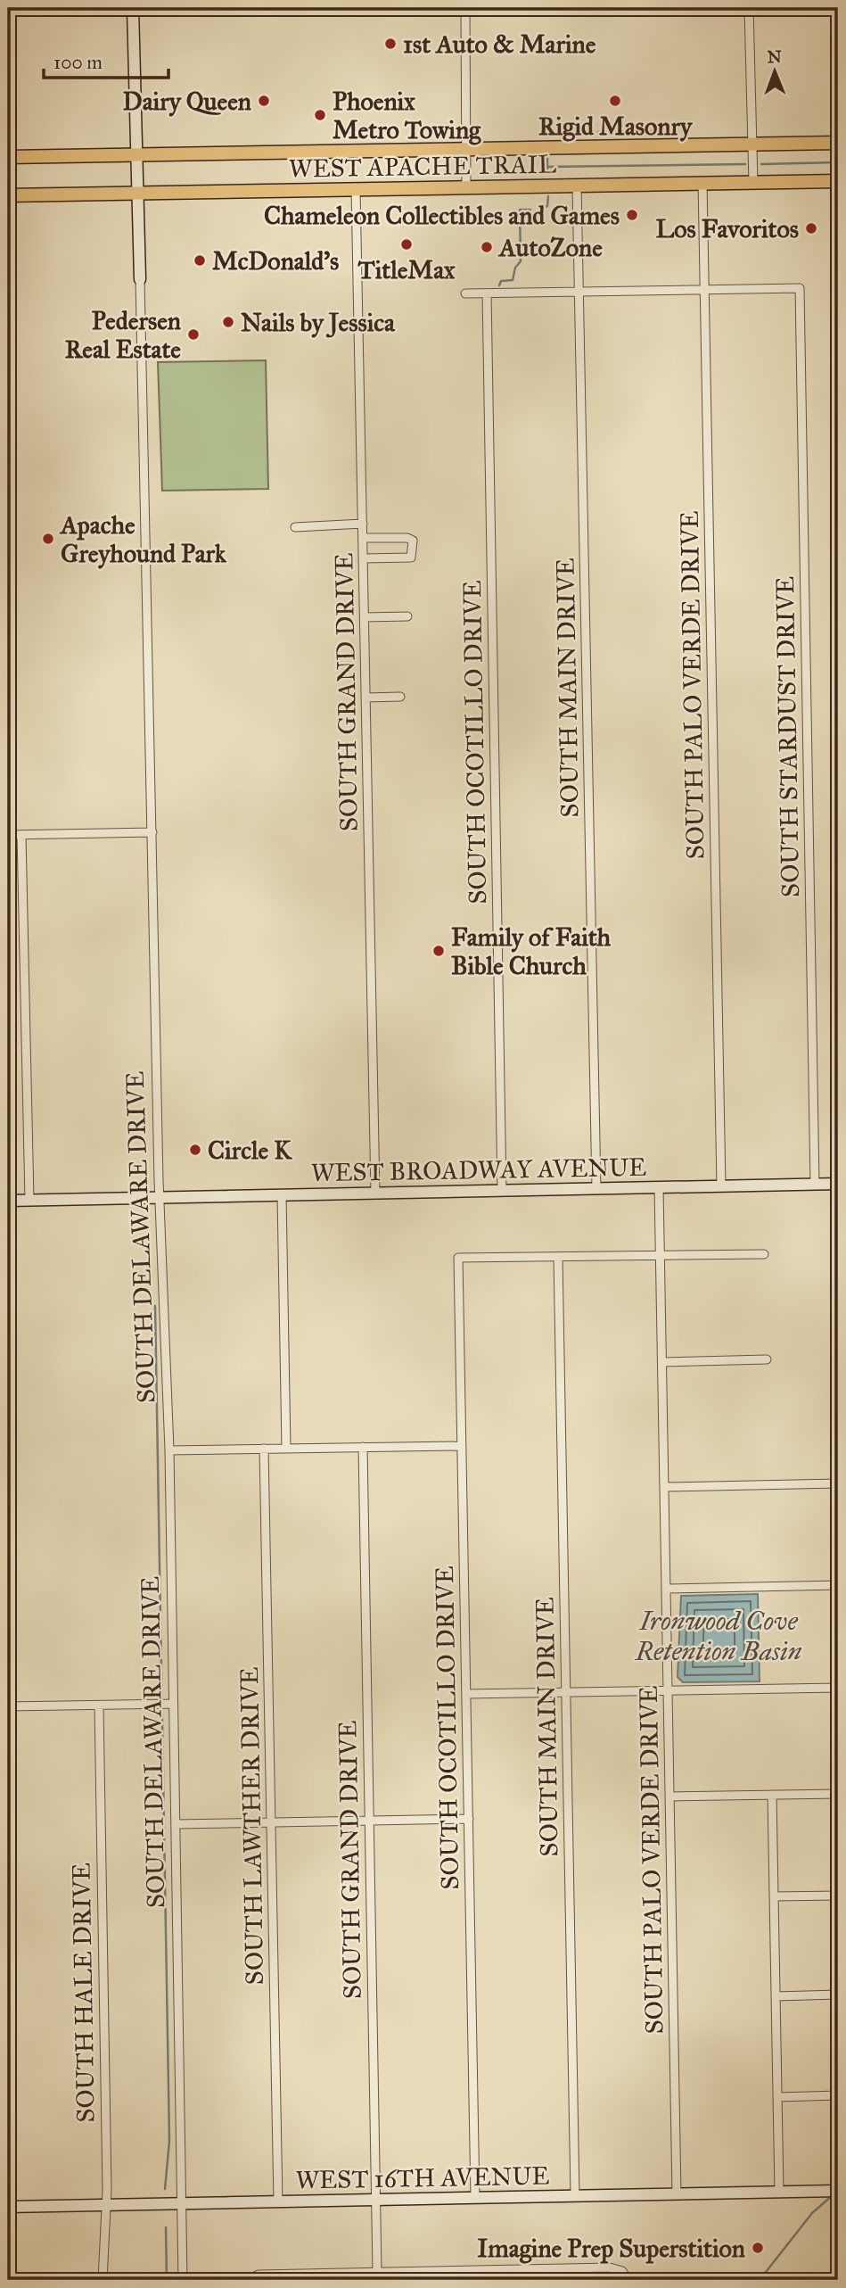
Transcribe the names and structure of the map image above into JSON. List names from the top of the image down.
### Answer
{
  "streets": {
    "main road": ["WEST APACHE TRAIL"],
    "street": [
      "SOUTH PALO VERDE DRIVE",
      "SOUTH MAIN DRIVE",
      "SOUTH GRAND DRIVE",
      "SOUTH STARDUST DRIVE",
      "SOUTH OCOTILLO DRIVE",
      "WEST BROADWAY AVENUE",
      "SOUTH DELAWARE DRIVE",
      "SOUTH LAWTHER DRIVE",
      "SOUTH HALE DRIVE",
      "WEST 16TH AVENUE"
    ]
  },
  "crossings": [
    ["WEST APACHE TRAIL", "SOUTH PALO VERDE DRIVE"],
    ["WEST APACHE TRAIL", "SOUTH MAIN DRIVE"],
    ["WEST APACHE TRAIL", "SOUTH GRAND DRIVE"],
    ["WEST APACHE TRAIL", "SOUTH DELAWARE DRIVE"],
    ["SOUTH PALO VERDE DRIVE", "SOUTH STARDUST DRIVE"],
    ["SOUTH PALO VERDE DRIVE", "WEST BROADWAY AVENUE"],
    ["SOUTH PALO VERDE DRIVE", "WEST 16TH AVENUE"],
    ["SOUTH MAIN DRIVE", "SOUTH OCOTILLO DRIVE"],
    ["SOUTH MAIN DRIVE", "WEST BROADWAY AVENUE"],
    ["SOUTH MAIN DRIVE", "WEST 16TH AVENUE"],
    ["SOUTH GRAND DRIVE", "WEST BROADWAY AVENUE"],
    ["SOUTH GRAND DRIVE", "WEST 16TH AVENUE"],
    ["SOUTH STARDUST DRIVE", "WEST BROADWAY AVENUE"],
    ["SOUTH OCOTILLO DRIVE", "WEST BROADWAY AVENUE"],
    ["SOUTH OCOTILLO DRIVE", "WEST 16TH AVENUE"],
    ["WEST BROADWAY AVENUE", "SOUTH DELAWARE DRIVE"],
    ["SOUTH DELAWARE DRIVE", "WEST 16TH AVENUE"],
    ["SOUTH LAWTHER DRIVE", "WEST 16TH AVENUE"],
    ["SOUTH HALE DRIVE", "WEST 16TH AVENUE"]
  ],
  "water": ["Ironwood Cove Retention Basin"],
  "places": [
    "1st Auto & Marine",
    "Dairy Queen",
    "Rigid Masonry",
    "Phoenix Metro Towing",
    "Chameleon Collectibles and Games",
    "Los Favoritos",
    "TitleMax",
    "AutoZone",
    "McDonald's",
    "Nails by Jessica",
    "Pedersen Real Estate",
    "Apache Greyhound Park",
    "Family of Faith Bible Church",
    "Circle K",
    "Imagine Prep Superstition"
  ],
  "scale_bar": "100 m",
  "north": "top"
}
